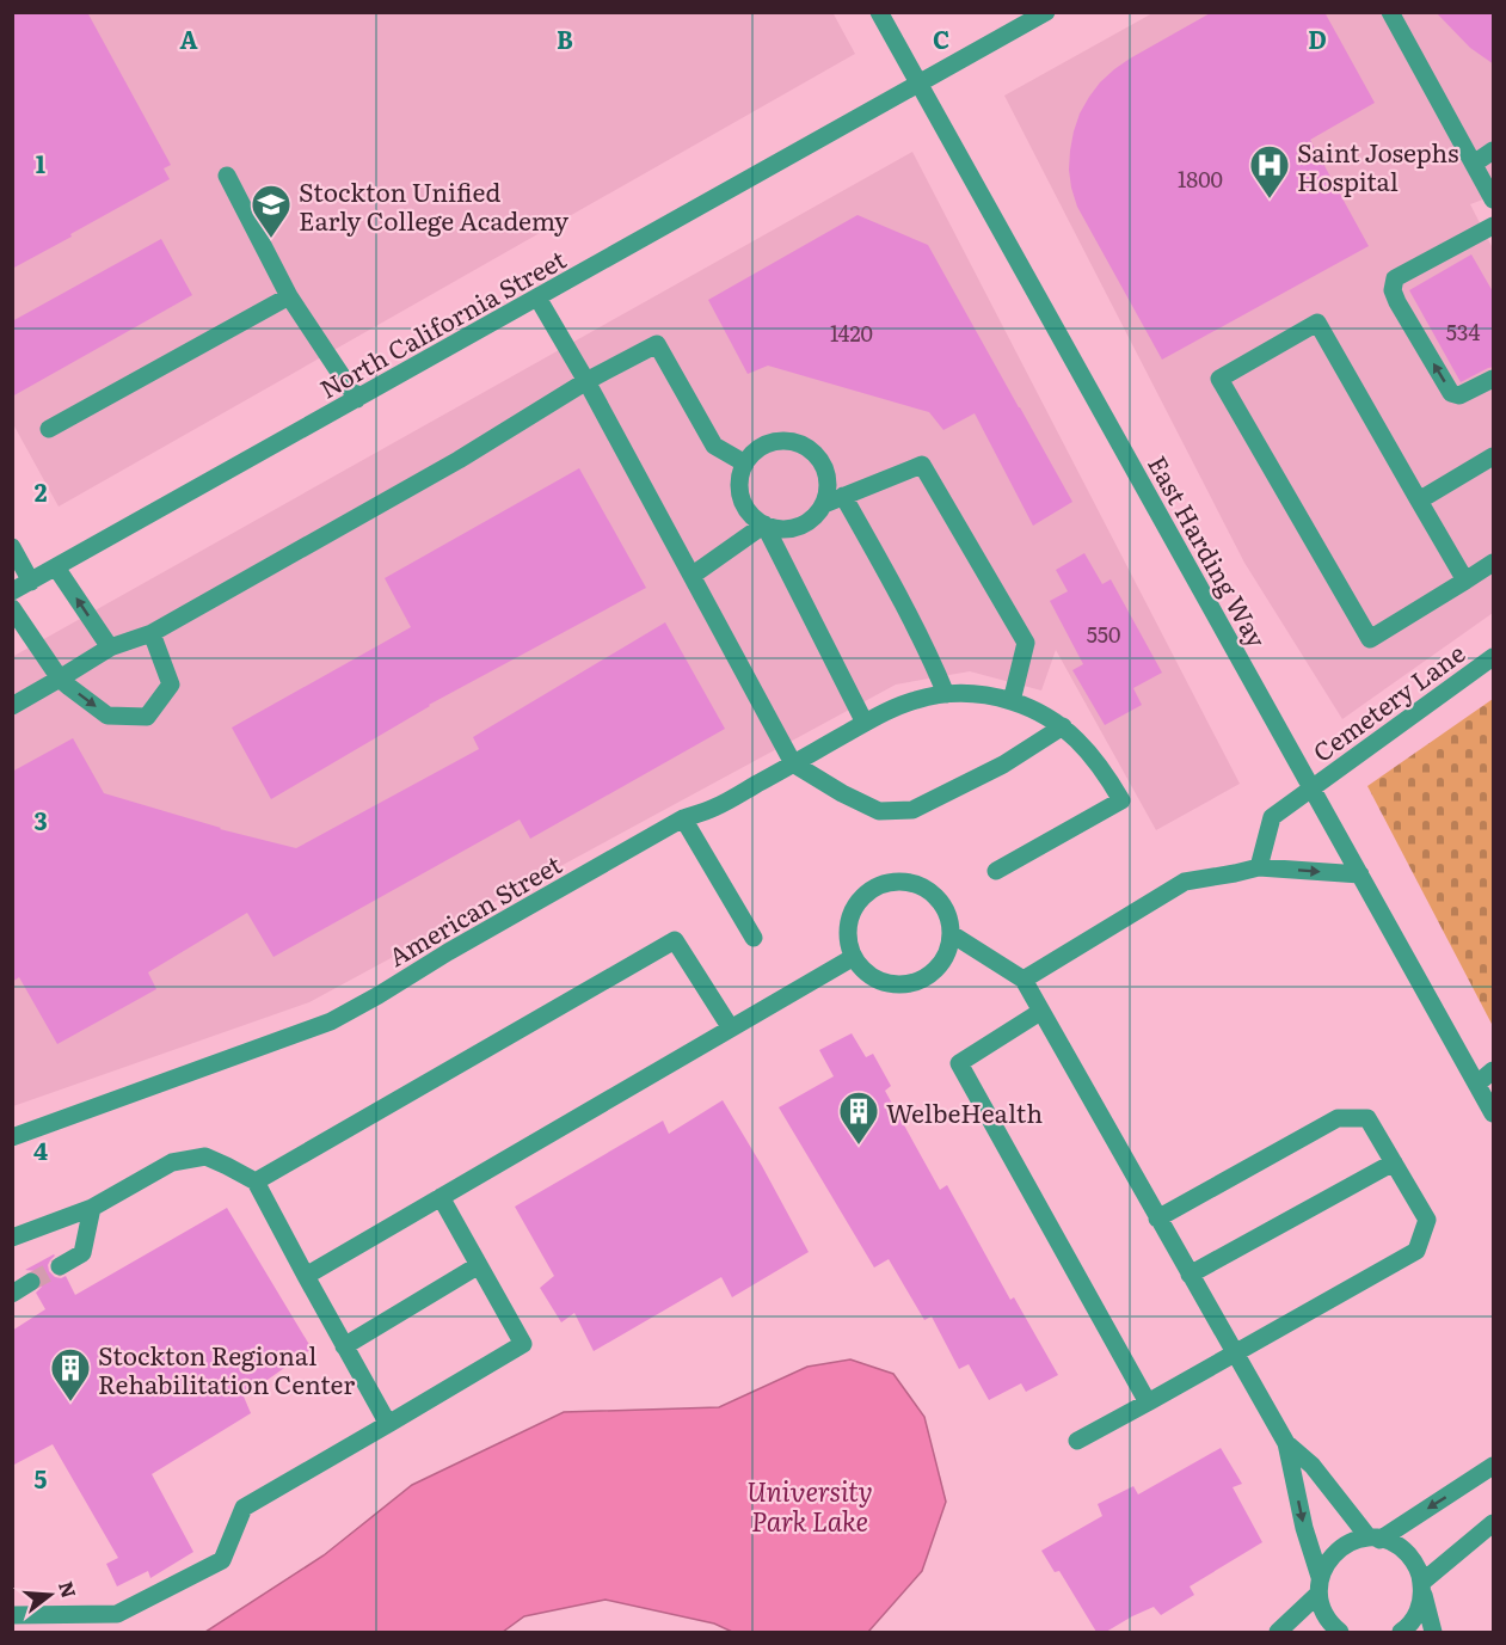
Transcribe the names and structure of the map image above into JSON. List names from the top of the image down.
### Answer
{
  "streets": {
    "street": [
      "North California Street",
      "East Harding Way",
      "Cemetery Lane",
      "American Street"
    ]
  },
  "crossings": [
    ["North California Street", "East Harding Way"],
    ["East Harding Way", "Cemetery Lane"]
  ],
  "water": ["University Park Lake"],
  "places": {
    "hospital": ["Saint Josephs Hospital"],
    "school or university": ["Stockton Unified Early College Academy"],
    "building": ["WelbeHealth", "Stockton Regional Rehabilitation Center"]
  },
  "house_numbers": [
    "1800",
    "534",
    "1420",
    "550"
  ],
  "north": "right",
  "grid": {
    "columns": [
      "A",
      "B",
      "C",
      "D"
    ],
    "rows": [
      "1",
      "2",
      "3",
      "4",
      "5"
    ]
  }
}
